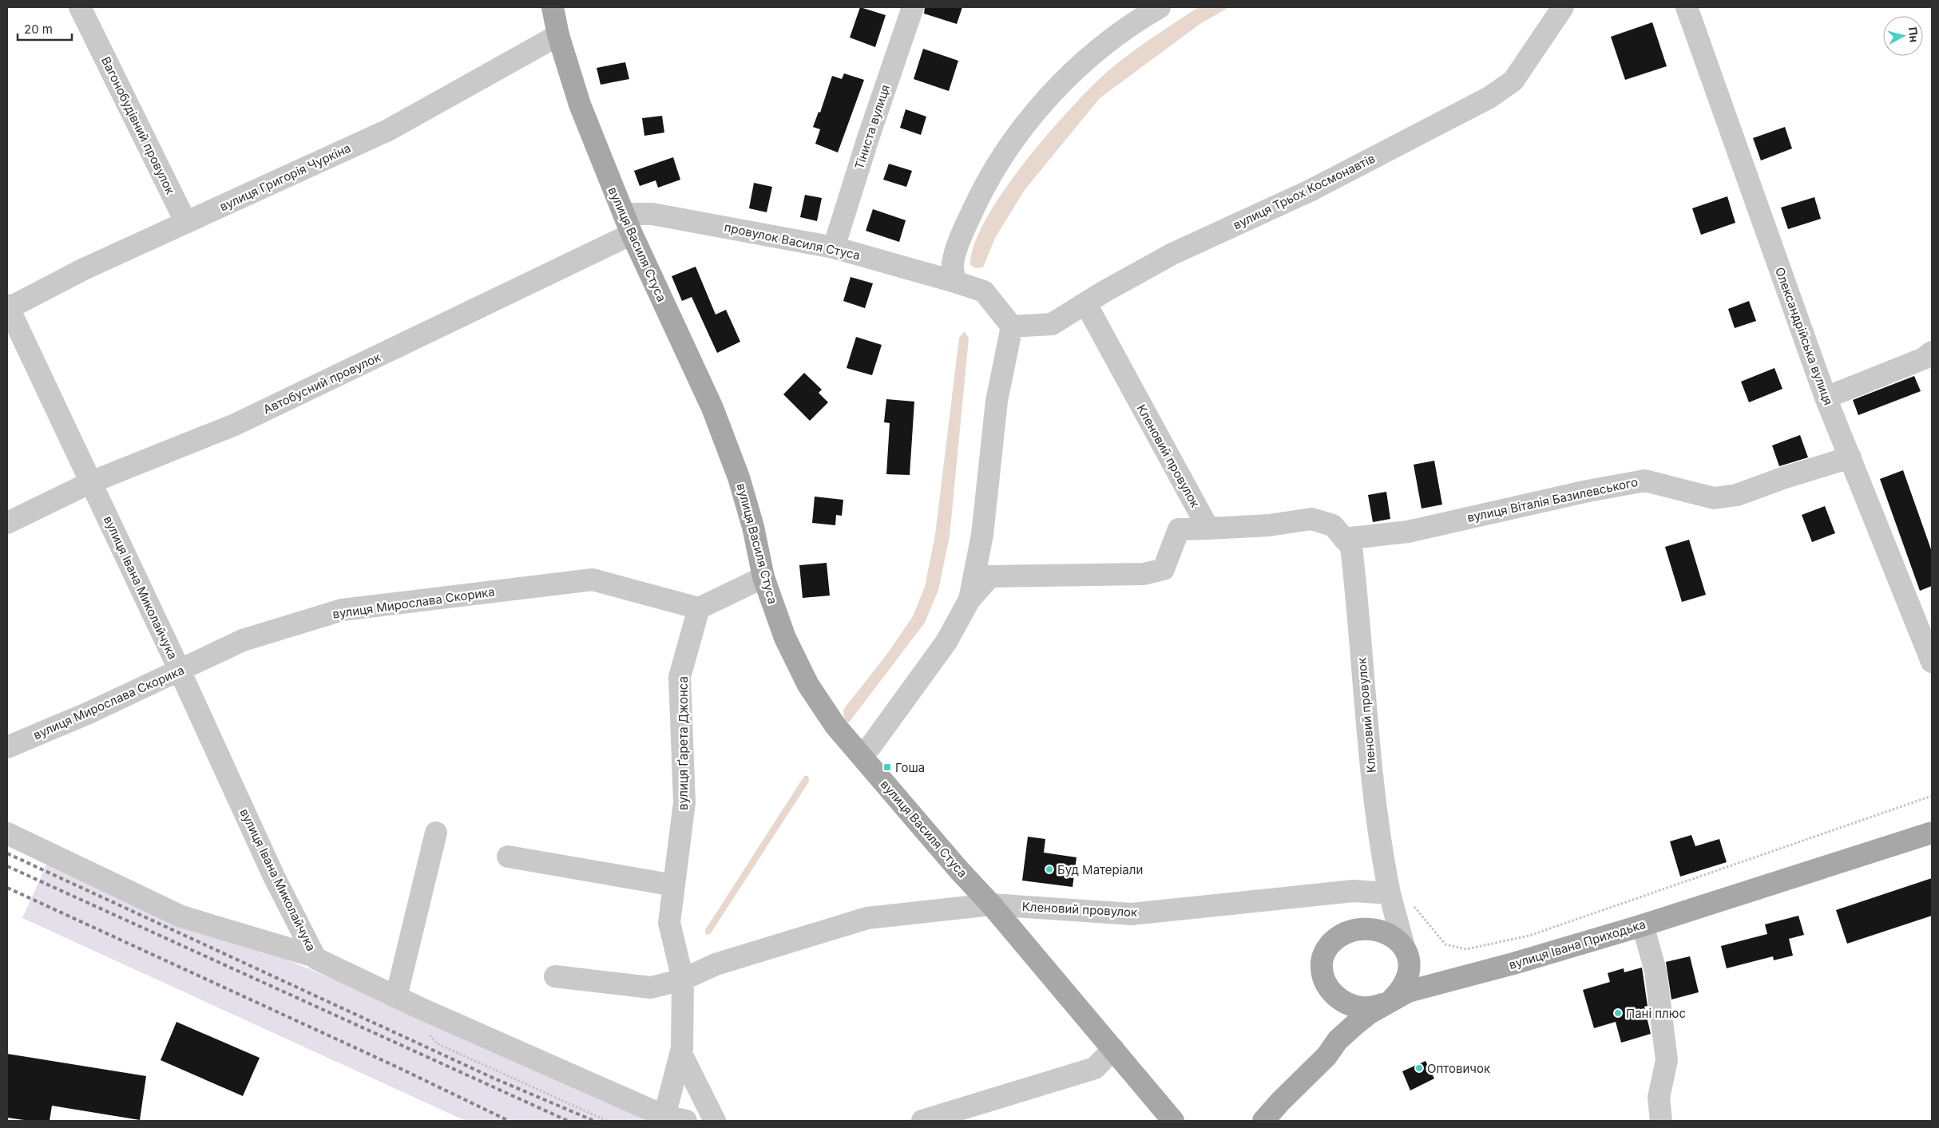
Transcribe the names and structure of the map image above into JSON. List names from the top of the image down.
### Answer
{
  "streets": {
    "main road": ["вулиця Василя Стуса", "вулиця Івана Приходька"],
    "street": [
      "Вагонобудівний провулок",
      "Тіниста вулиця",
      "вулиця Григорія Чуркіна",
      "вулиця Трьох Космонавтів",
      "провулок Василя Стуса",
      "Олександрійська вулиця",
      "Автобусний провулок",
      "Кленовий провулок",
      "вулиця Віталія Базилевського",
      "вулиця Івана Миколайчука",
      "вулиця Мирослава Скорика",
      "вулиця Ґарета Джонса"
    ]
  },
  "crossings": [
    ["Вагонобудівний провулок", "вулиця Григорія Чуркіна"],
    ["Тіниста вулиця", "провулок Василя Стуса"],
    ["вулиця Григорія Чуркіна", "вулиця Василя Стуса"],
    ["вулиця Григорія Чуркіна", "вулиця Івана Миколайчука"],
    ["вулиця Трьох Космонавтів", "провулок Василя Стуса"],
    ["вулиця Трьох Космонавтів", "Кленовий провулок"],
    ["провулок Василя Стуса", "вулиця Василя Стуса"],
    ["вулиця Василя Стуса", "Автобусний провулок"],
    ["вулиця Василя Стуса", "Кленовий провулок"],
    ["Олександрійська вулиця", "вулиця Віталія Базилевського"],
    ["Автобусний провулок", "вулиця Івана Миколайчука"],
    ["Кленовий провулок", "вулиця Віталія Базилевського"],
    ["Кленовий провулок", "вулиця Ґарета Джонса"],
    ["вулиця Івана Миколайчука", "вулиця Мирослава Скорика"],
    ["вулиця Мирослава Скорика", "вулиця Ґарета Джонса"]
  ],
  "places": {
    "transit": ["Гоша"],
    "other": ["Буд Матерiали", "Пані плюс", "Оптовичок"]
  },
  "scale_bar": "20 m",
  "north": "right"
}
